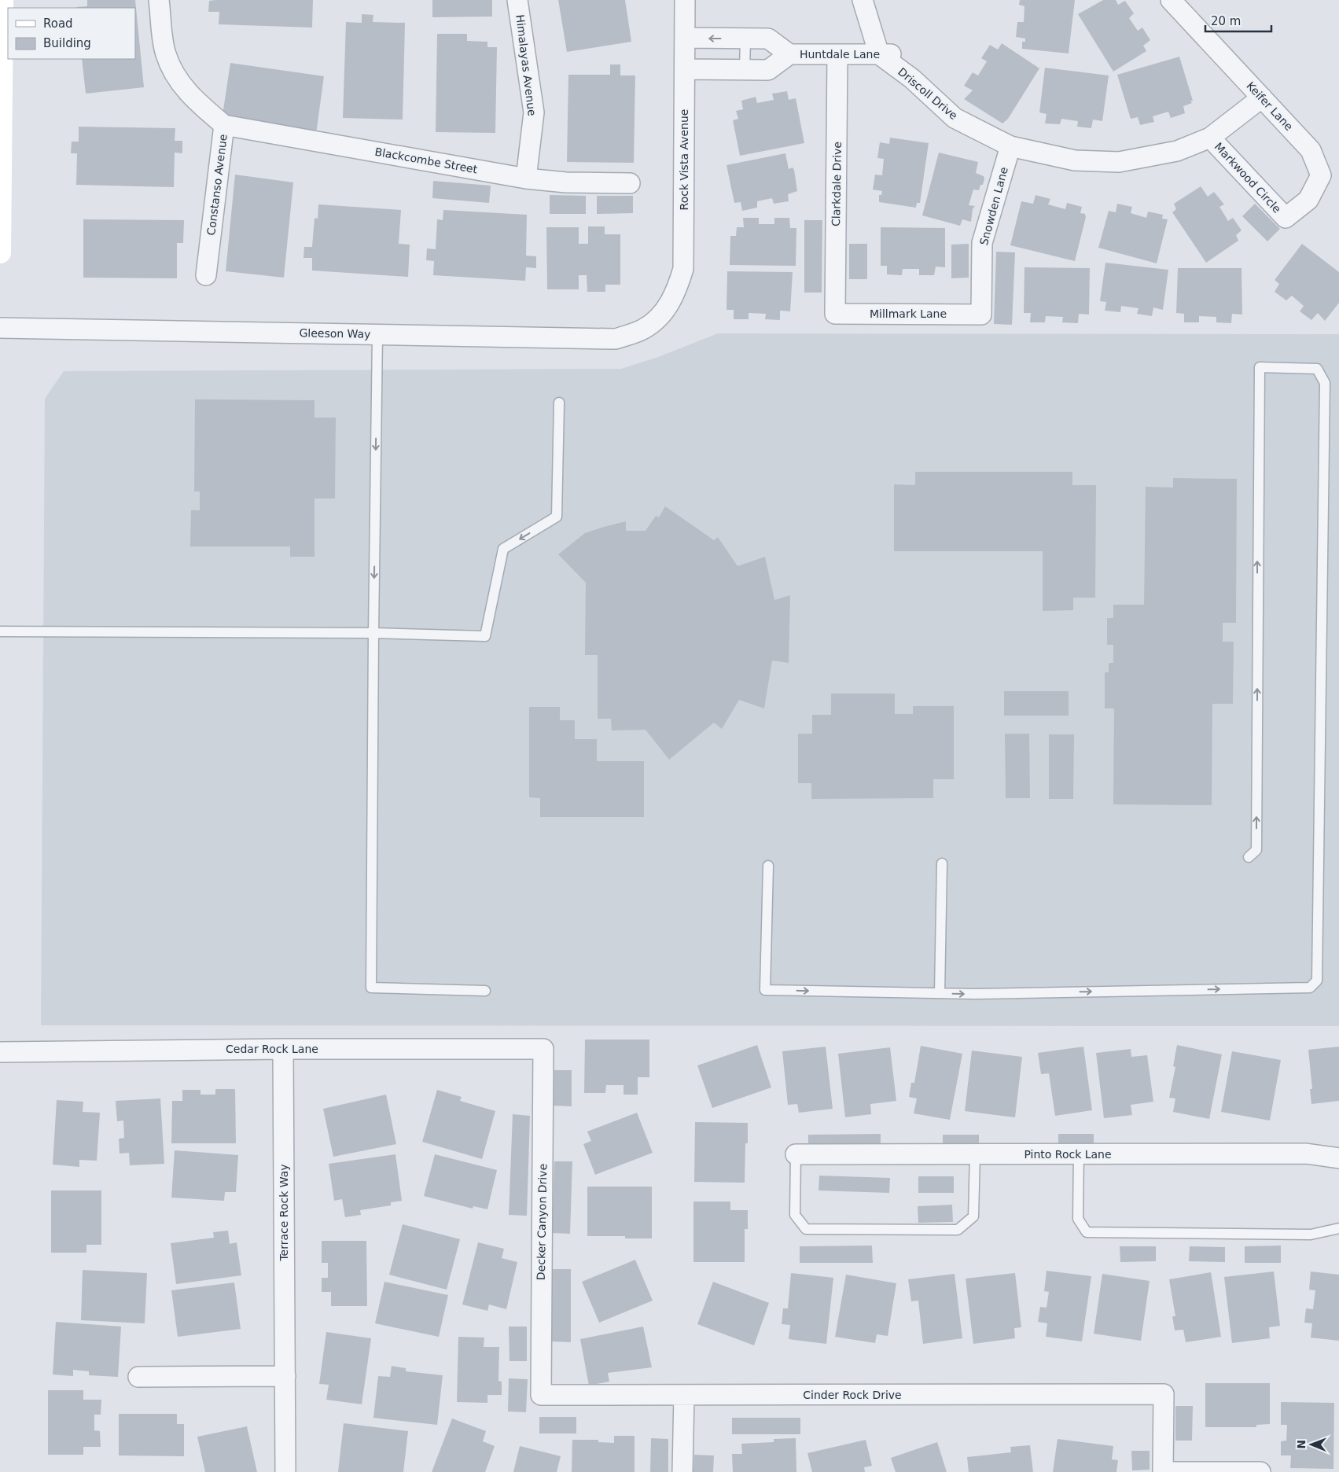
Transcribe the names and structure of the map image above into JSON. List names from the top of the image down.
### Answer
{
  "streets": {
    "street": [
      "Huntdale Lane",
      "Himalayas Avenue",
      "Driscoll Drive",
      "Keifer Lane",
      "Rock Vista Avenue",
      "Blackcombe Street",
      "Markwood Circle",
      "Clarkdale Drive",
      "Constanso Avenue",
      "Snowden Lane",
      "Millmark Lane",
      "Gleeson Way",
      "Cedar Rock Lane",
      "Pinto Rock Lane",
      "Terrace Rock Way",
      "Decker Canyon Drive",
      "Cinder Rock Drive"
    ]
  },
  "crossings": [
    ["Huntdale Lane", "Driscoll Drive"],
    ["Huntdale Lane", "Rock Vista Avenue"],
    ["Huntdale Lane", "Clarkdale Drive"],
    ["Himalayas Avenue", "Blackcombe Street"],
    ["Driscoll Drive", "Keifer Lane"],
    ["Driscoll Drive", "Markwood Circle"],
    ["Driscoll Drive", "Snowden Lane"],
    ["Keifer Lane", "Markwood Circle"],
    ["Rock Vista Avenue", "Gleeson Way"],
    ["Blackcombe Street", "Constanso Avenue"],
    ["Clarkdale Drive", "Millmark Lane"],
    ["Snowden Lane", "Millmark Lane"],
    ["Cedar Rock Lane", "Terrace Rock Way"],
    ["Cedar Rock Lane", "Decker Canyon Drive"],
    ["Decker Canyon Drive", "Cinder Rock Drive"]
  ],
  "legend": ["Road", "Building"],
  "scale_bar": "20 m",
  "north": "left"
}
